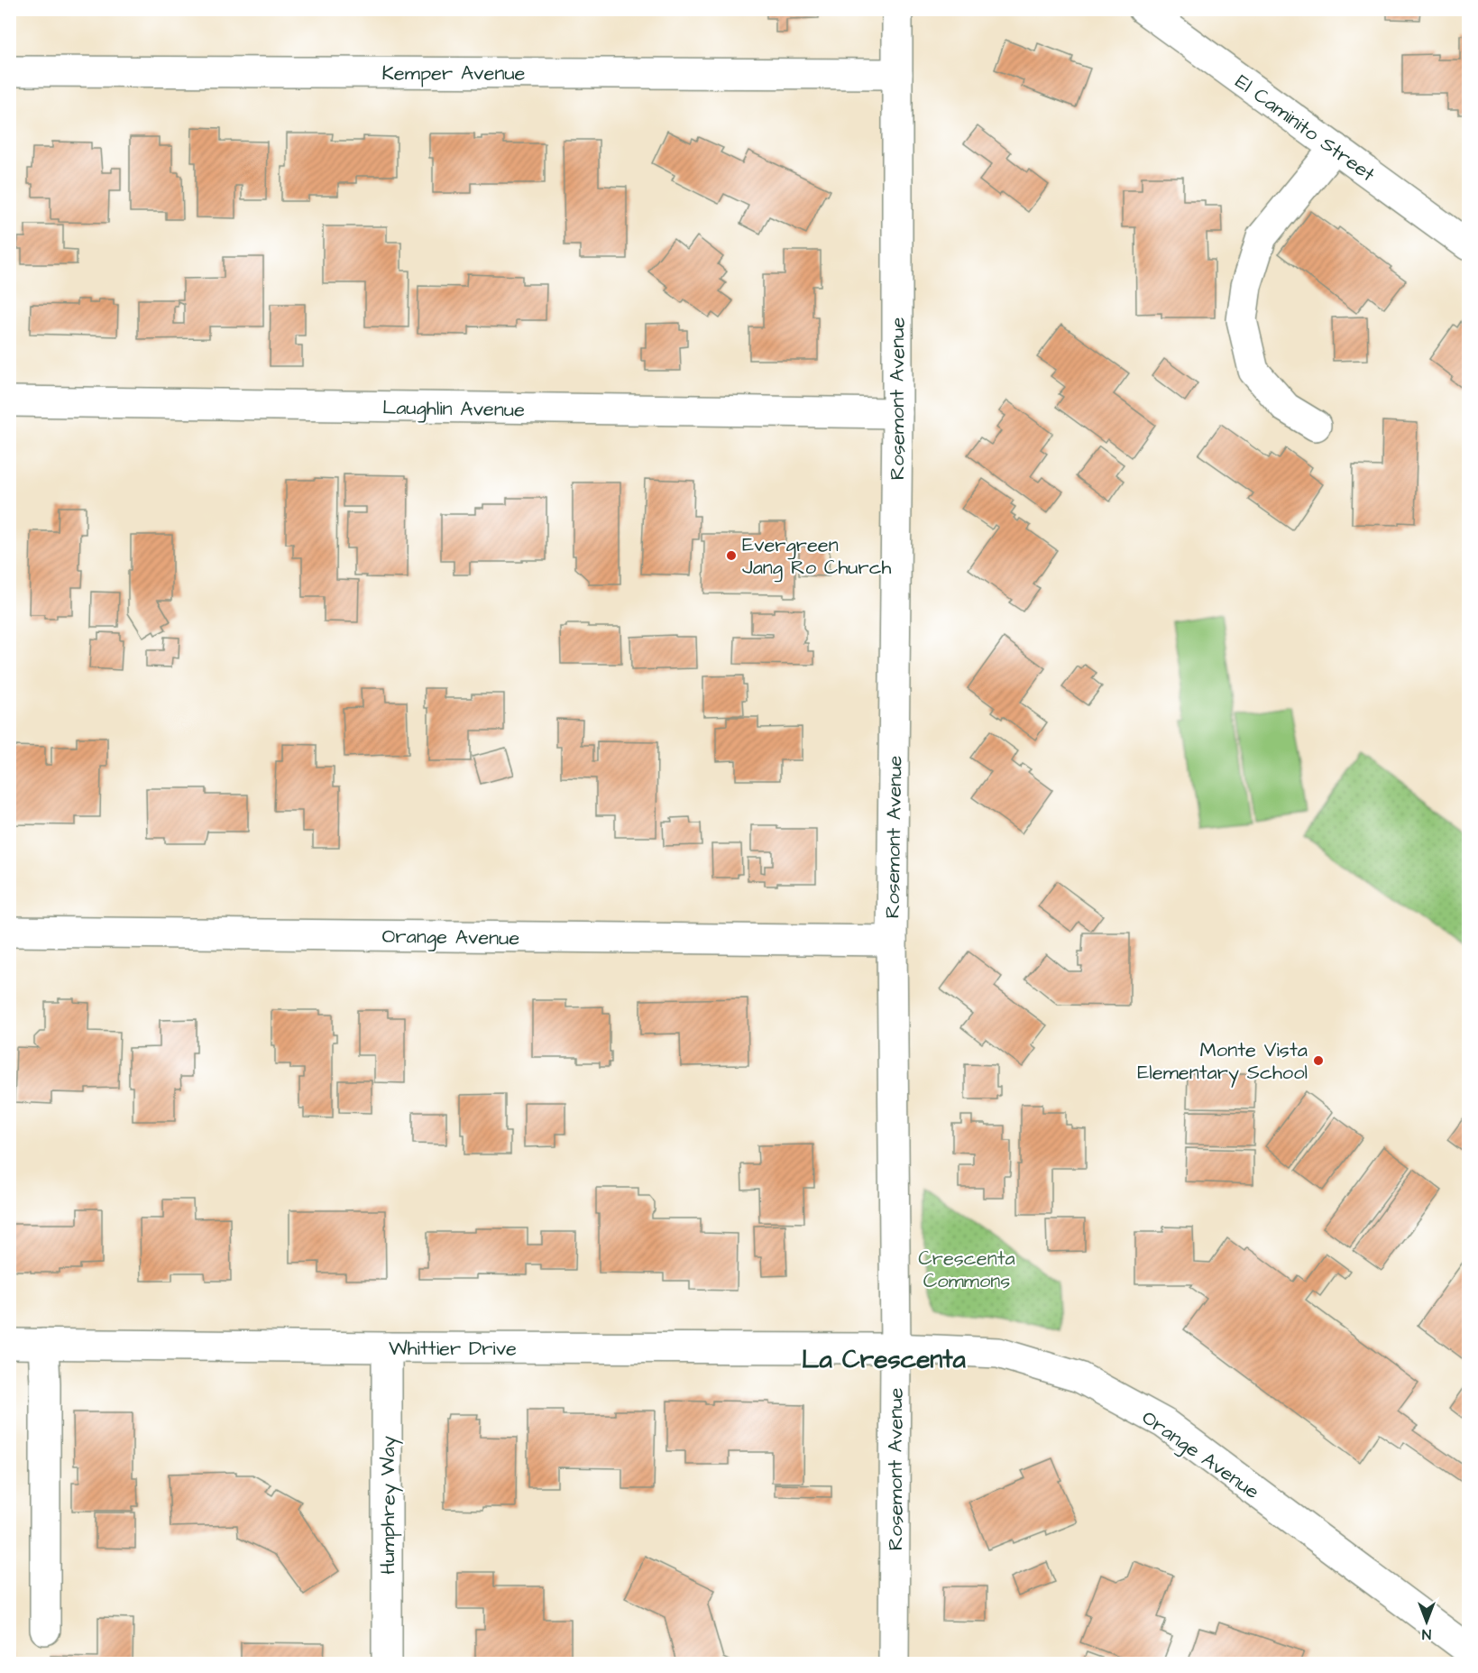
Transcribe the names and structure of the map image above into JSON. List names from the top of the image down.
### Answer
{
  "streets": {
    "street": [
      "Kemper Avenue",
      "El Caminito Street",
      "Rosemont Avenue",
      "Laughlin Avenue",
      "Orange Avenue",
      "Whittier Drive",
      "Humphrey Way"
    ]
  },
  "crossings": [
    ["Kemper Avenue", "Rosemont Avenue"],
    ["Rosemont Avenue", "Laughlin Avenue"],
    ["Rosemont Avenue", "Orange Avenue"],
    ["Rosemont Avenue", "Whittier Drive"],
    ["Orange Avenue", "Whittier Drive"],
    ["Whittier Drive", "Humphrey Way"]
  ],
  "districts": ["La Crescenta"],
  "parks": ["Crescenta Commons"],
  "places": ["Evergreen Jang Ro Church", "Monte Vista Elementary School"],
  "north": "bottom"
}
